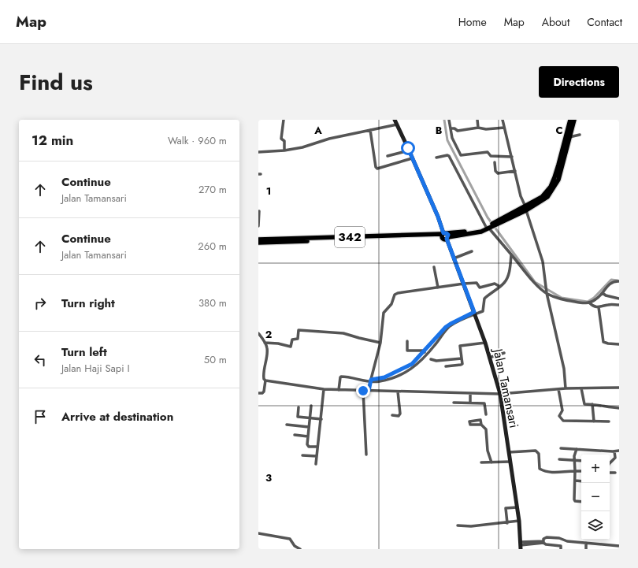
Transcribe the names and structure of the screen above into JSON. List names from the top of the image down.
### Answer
{
  "streets": {
    "main road": ["342", "Jalan Tamansari"]
  },
  "crossings": [
    ["342", "Jalan Tamansari"]
  ],
  "page": {
    "header": "Map",
    "nav": [
      "Home",
      "Map",
      "About",
      "Contact"
    ],
    "title": "Find us",
    "buttons": "Directions",
    "heading": ["12 min", "Walk · 960 m"],
    "list": [
      ["Continue", "Jalan Tamansari", "270 m"],
      ["Continue", "Jalan Tamansari", "260 m"],
      ["Turn right", "380 m"],
      ["Turn left", "Jalan Haji Sapi I", "50 m"],
      "Arrive at destination"
    ],
    "map_buttons": ["+", "−"]
  },
  "grid": {
    "columns": ["A", "B", "C"],
    "rows": ["1", "2", "3"]
  }
}
